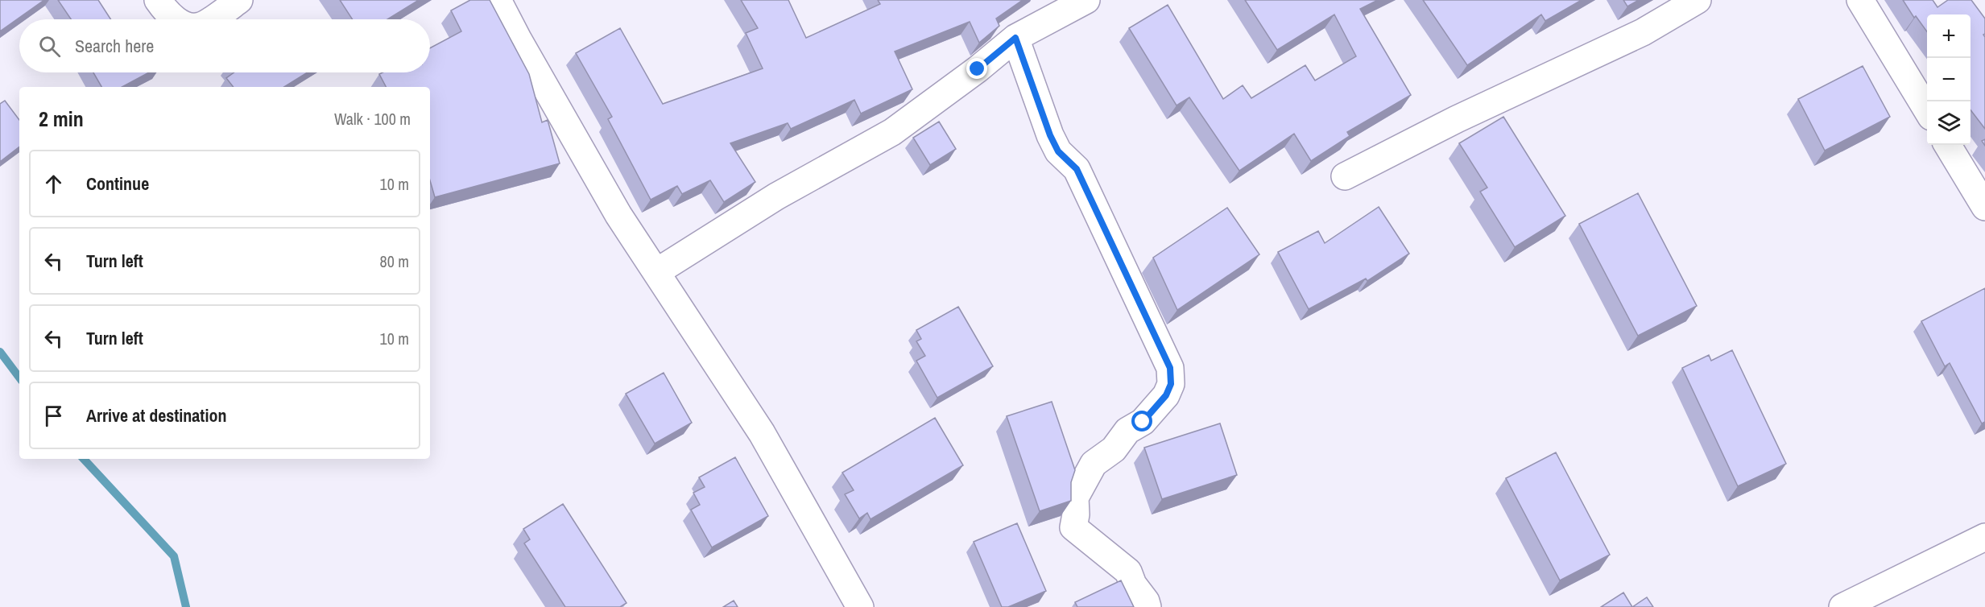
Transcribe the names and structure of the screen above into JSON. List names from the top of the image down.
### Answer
{
  "page": {
    "map_buttons": ["+", "−"],
    "search": "Search here",
    "heading": ["2 min", "Walk · 100 m"],
    "list": [
      ["Continue", "10 m"],
      ["Turn left", "80 m"],
      ["Turn left", "10 m"],
      "Arrive at destination"
    ]
  }
}
